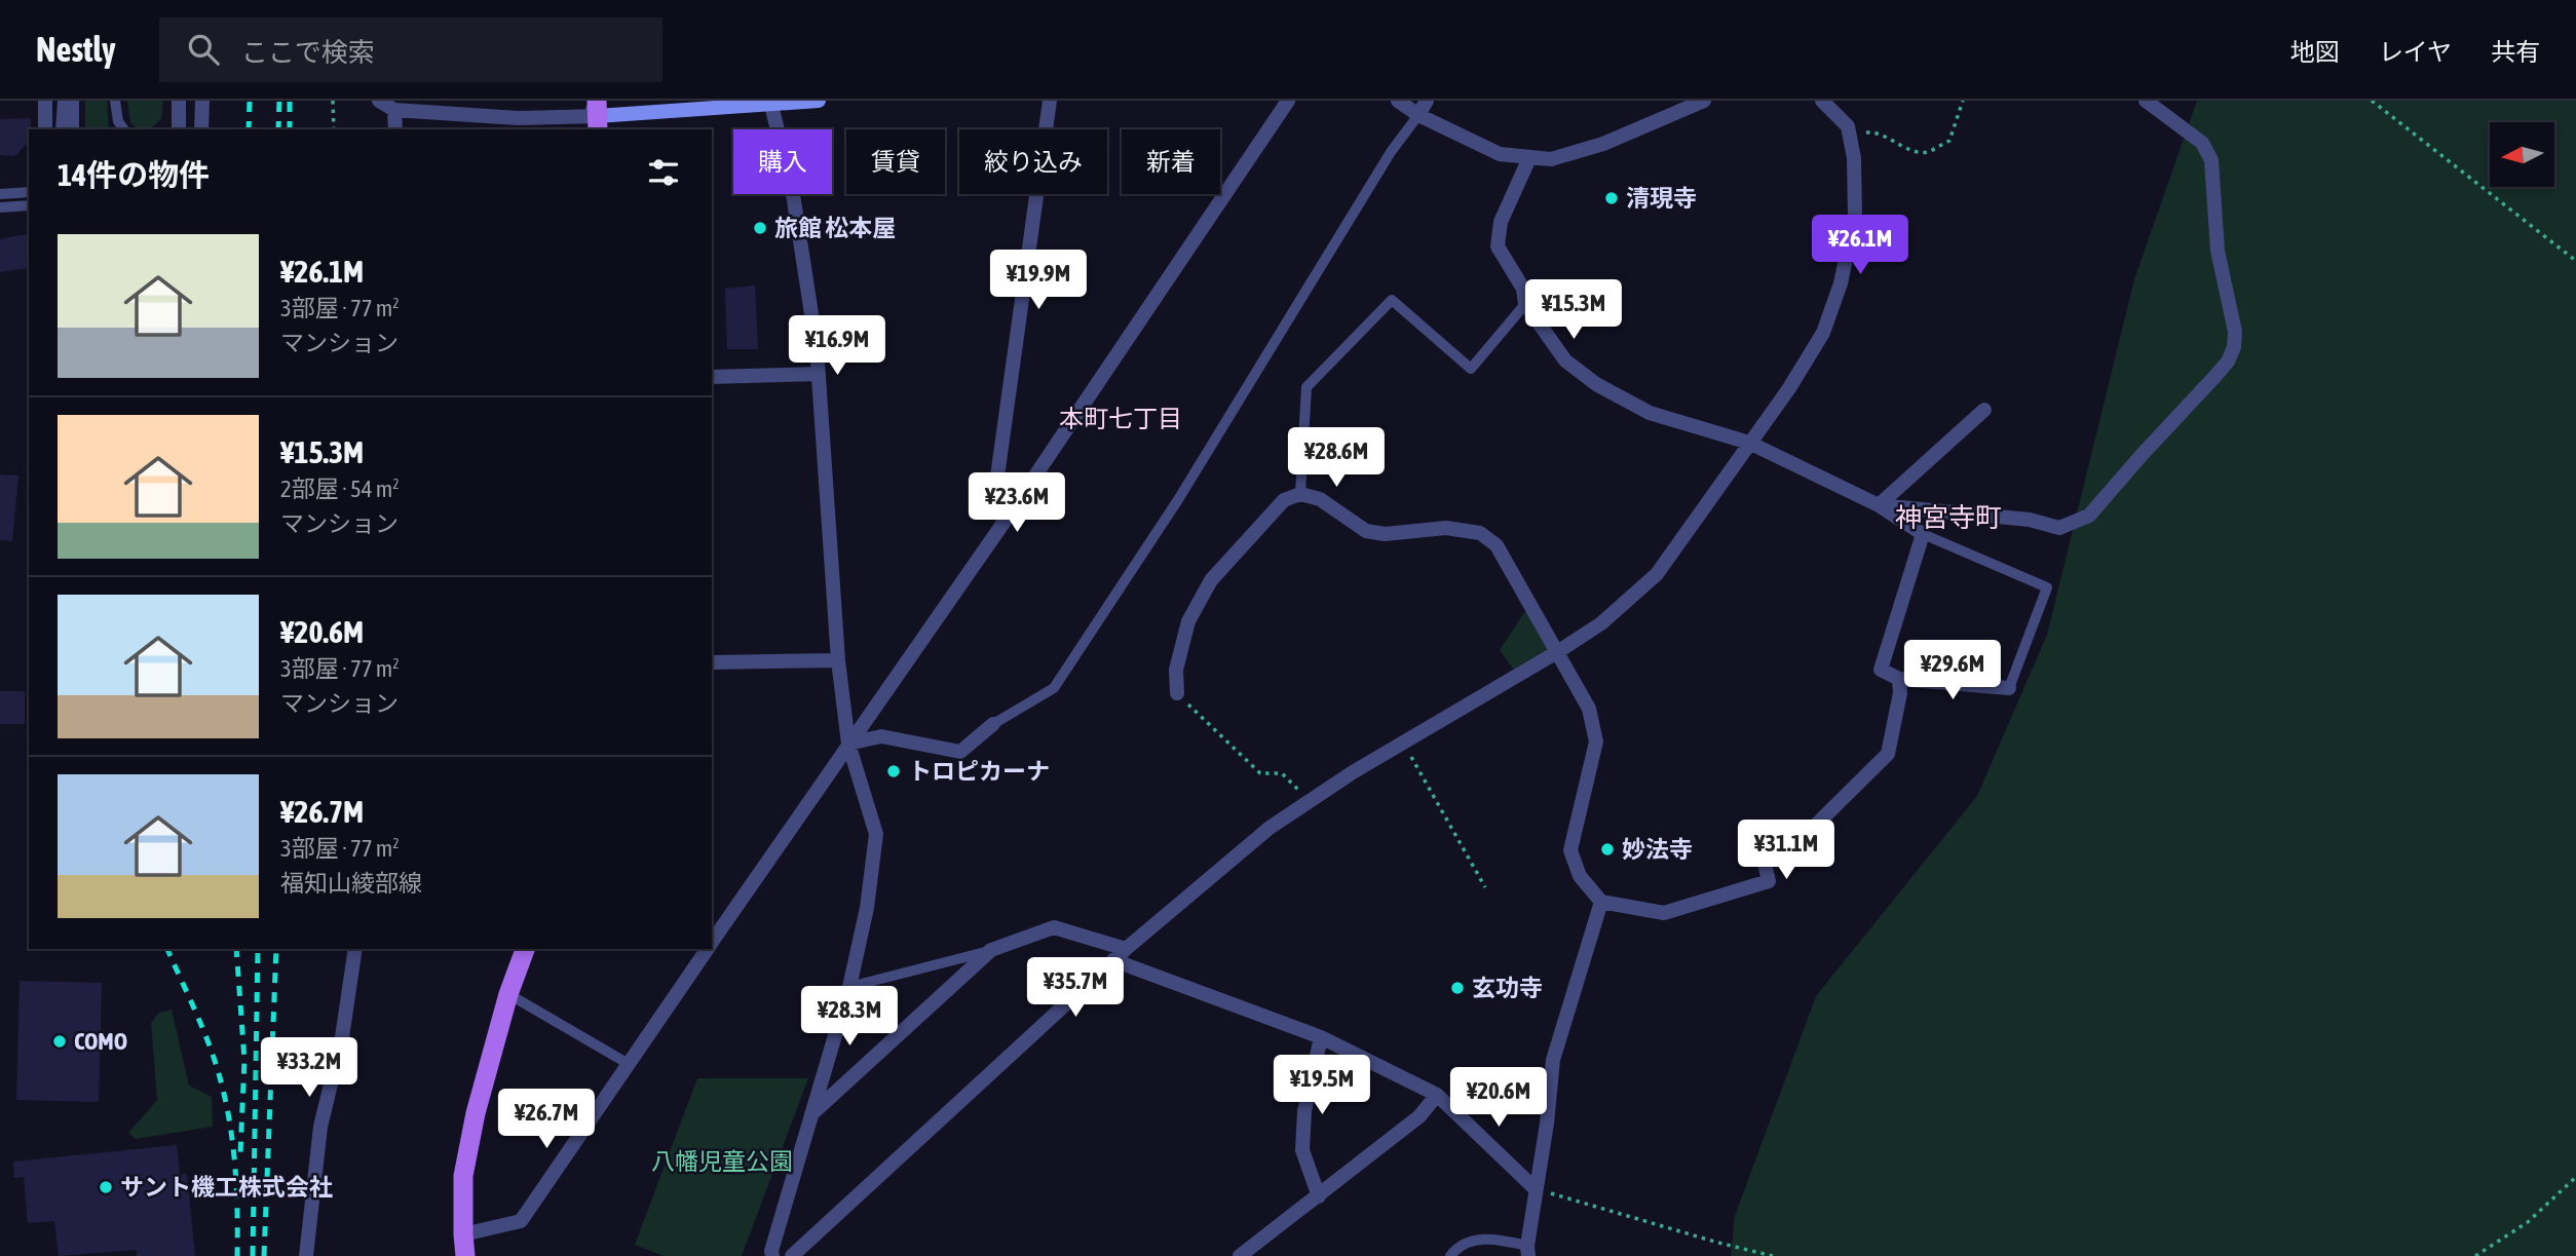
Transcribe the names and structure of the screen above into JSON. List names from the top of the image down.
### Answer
{
  "districts": ["本町七丁目", "神宮寺町"],
  "parks": ["八幡児童公園"],
  "places": [
    "清現寺",
    "旅館 松本屋",
    "トロピカーナ",
    "妙法寺",
    "玄功寺",
    "COMO",
    "サント機工株式会社"
  ],
  "north": "left",
  "page": {
    "header": "Nestly",
    "search": "ここで検索",
    "nav": ["地図", "レイヤ", "共有"],
    "chip": [
      "購入",
      "賃貸",
      "絞り込み",
      "新着"
    ],
    "heading": "14件の物件",
    "price": [
      "¥26.1M",
      "¥19.9M",
      "¥15.3M",
      "¥16.9M",
      "¥28.6M",
      "¥23.6M",
      "¥29.6M",
      "¥31.1M",
      "¥35.7M",
      "¥28.3M",
      "¥33.2M",
      "¥19.5M",
      "¥20.6M",
      "¥26.7M"
    ],
    "list": [
      {
        "name": "¥26.1M",
        "note": "3部屋 · 77 m² · マンション"
      },
      {
        "name": "¥15.3M",
        "note": "2部屋 · 54 m² · マンション"
      },
      {
        "name": "¥20.6M",
        "note": "3部屋 · 77 m² · マンション"
      },
      {
        "name": "¥26.7M",
        "note": "3部屋 · 77 m² · 福知山綾部線"
      }
    ]
  }
}
